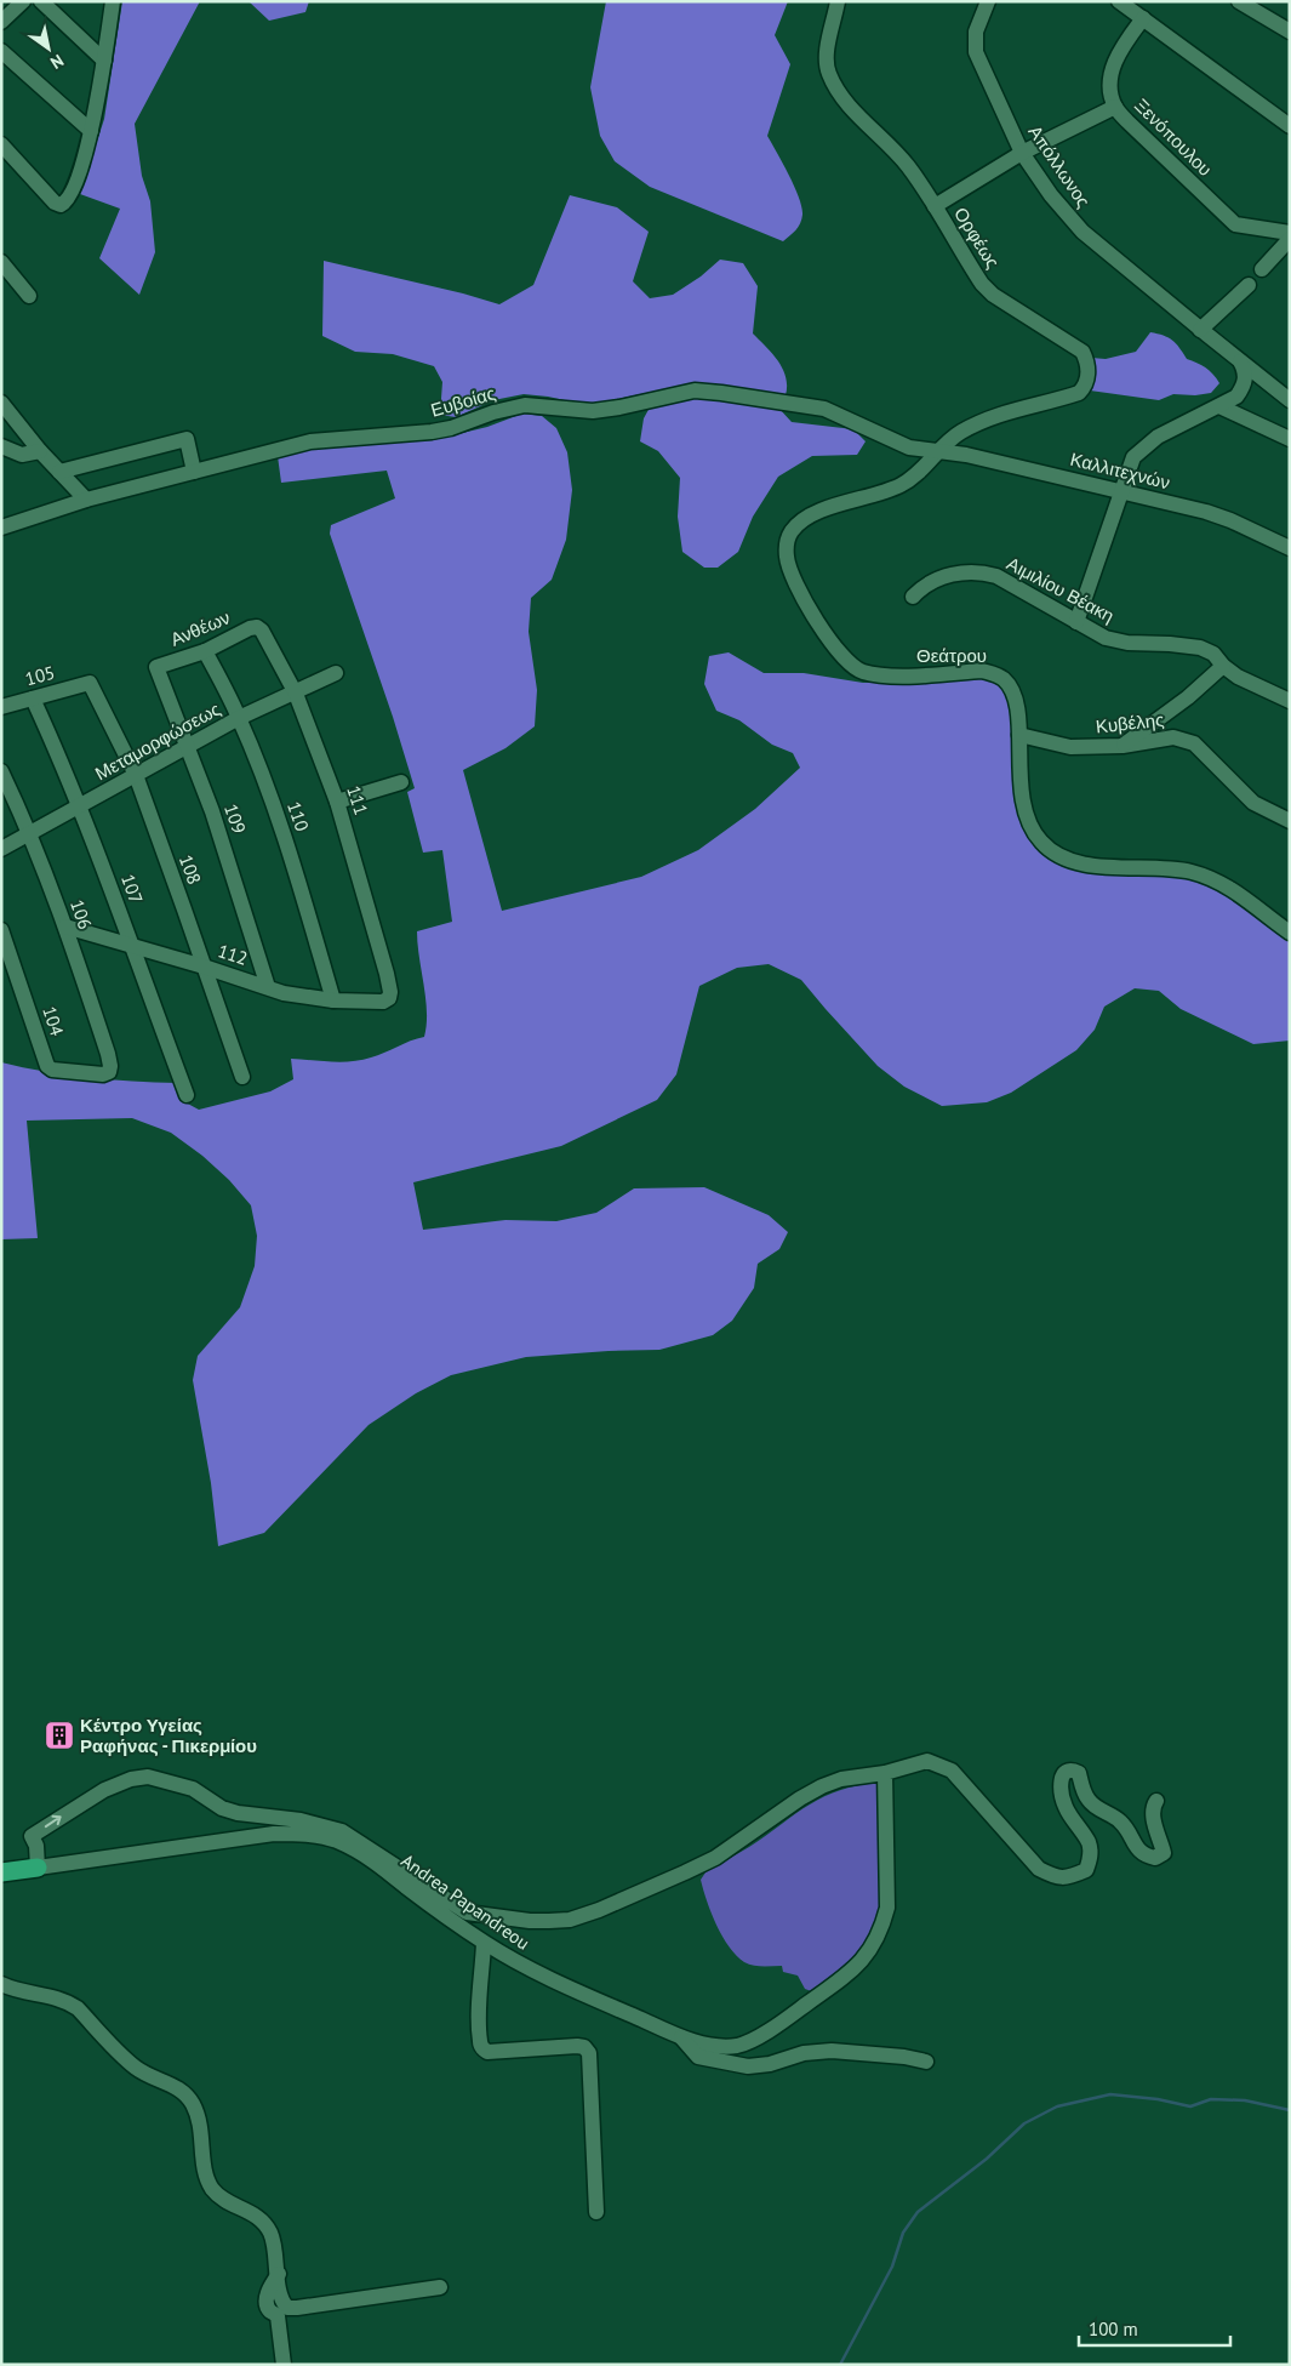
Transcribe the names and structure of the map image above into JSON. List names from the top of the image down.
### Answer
{
  "streets": {
    "street": [
      "Ξενόπουλου",
      "Απόλλωνος",
      "Ορφέως",
      "Ευβοίας",
      "Καλλιτεχνών",
      "Αιμιλίου Βέακη",
      "Ανθέων",
      "Θεάτρου",
      "105",
      "Κυβέλης",
      "Μεταμορφώσεως",
      "111",
      "110",
      "109",
      "108",
      "107",
      "106",
      "112",
      "104",
      "Andrea Papandreou"
    ]
  },
  "crossings": [
    ["Ορφέως", "Ευβοίας"],
    ["Ορφέως", "Καλλιτεχνών"],
    ["Ορφέως", "Θεάτρου"],
    ["Ευβοίας", "Καλλιτεχνών"],
    ["Ευβοίας", "Θεάτρου"],
    ["Καλλιτεχνών", "Θεάτρου"],
    ["Ανθέων", "111"],
    ["Ανθέων", "110"],
    ["Ανθέων", "109"],
    ["Θεάτρου", "Κυβέλης"],
    ["105", "108"],
    ["105", "107"],
    ["Μεταμορφώσεως", "111"],
    ["Μεταμορφώσεως", "110"],
    ["Μεταμορφώσεως", "109"],
    ["Μεταμορφώσεως", "108"],
    ["Μεταμορφώσεως", "107"],
    ["Μεταμορφώσεως", "106"],
    ["111", "112"],
    ["110", "112"],
    ["109", "112"],
    ["108", "112"],
    ["107", "112"],
    ["106", "112"],
    ["106", "104"]
  ],
  "places": {
    "building": ["Κέντρο Υγείας Ραφήνας - Πικερμίου"]
  },
  "scale_bar": "100 m",
  "north": "bottom right"
}
